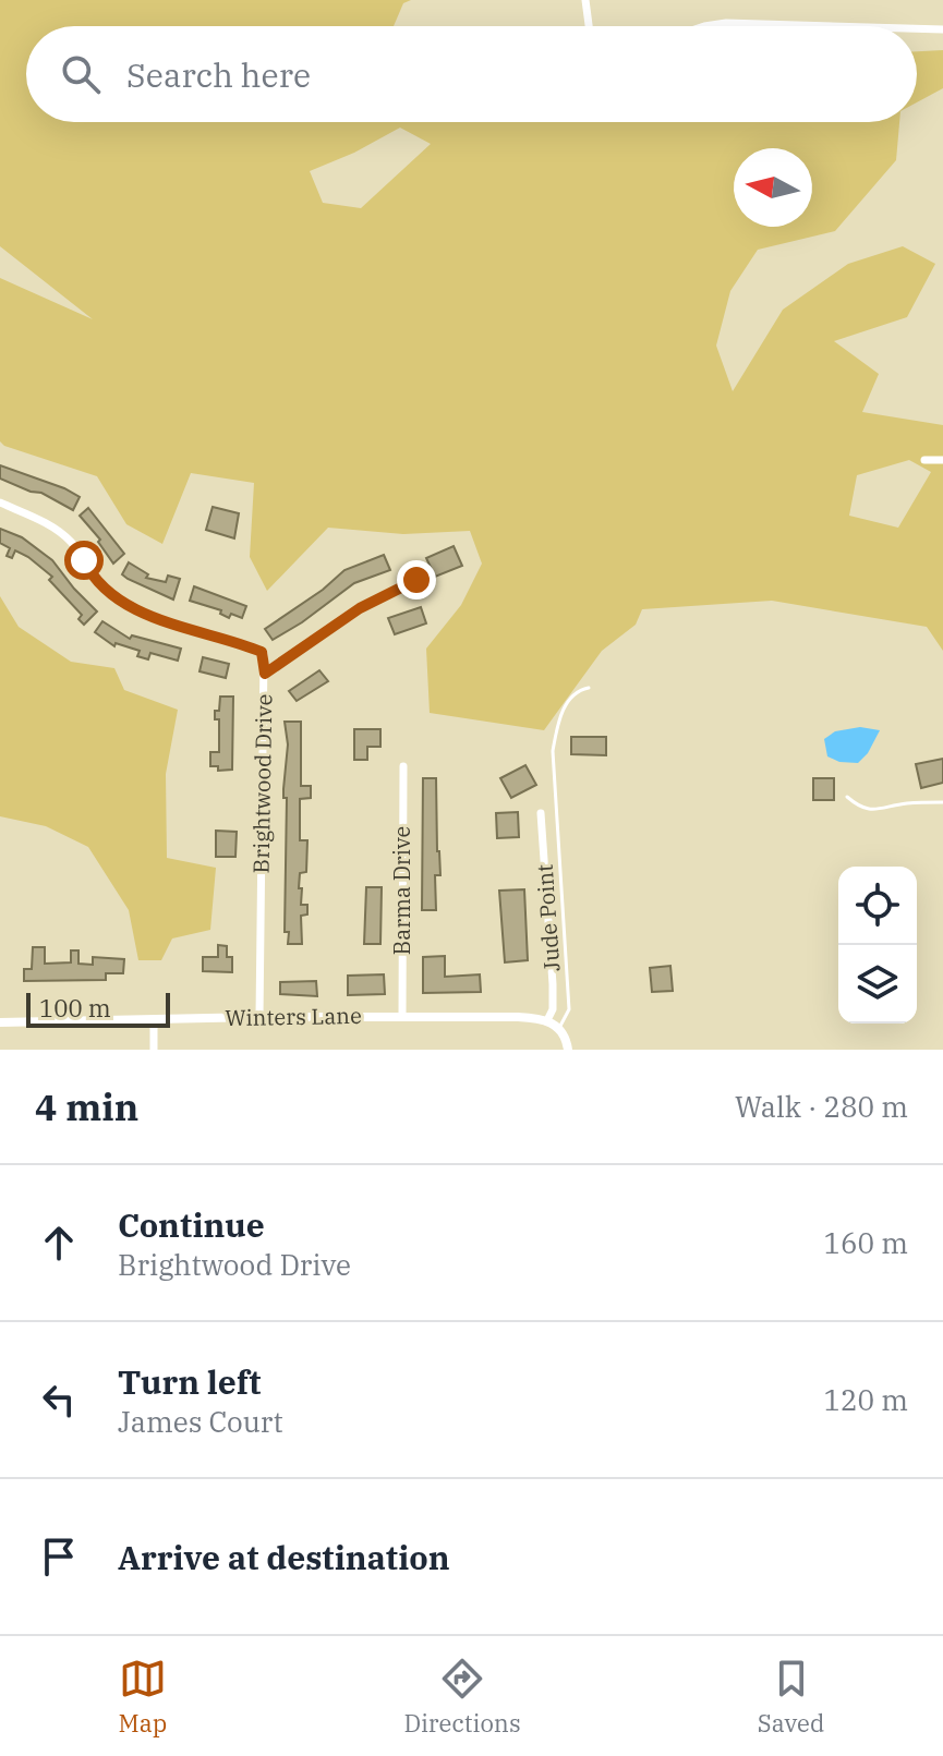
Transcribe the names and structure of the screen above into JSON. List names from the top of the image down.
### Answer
{
  "streets": {
    "street": [
      "Brightwood Drive",
      "Barma Drive",
      "Jude Point",
      "Winters Lane"
    ]
  },
  "crossings": [
    ["Brightwood Drive", "Winters Lane"],
    ["Barma Drive", "Winters Lane"],
    ["Jude Point", "Winters Lane"]
  ],
  "scale_bar": "100 m",
  "north": "left",
  "page": {
    "search": "Search here",
    "scale": "100 m",
    "heading": ["4 min", "Walk · 280 m"],
    "list": [
      ["Continue", "Brightwood Drive", "160 m"],
      ["Turn left", "James Court", "120 m"],
      "Arrive at destination"
    ],
    "nav": ["Map", "Directions", "Saved"]
  }
}
